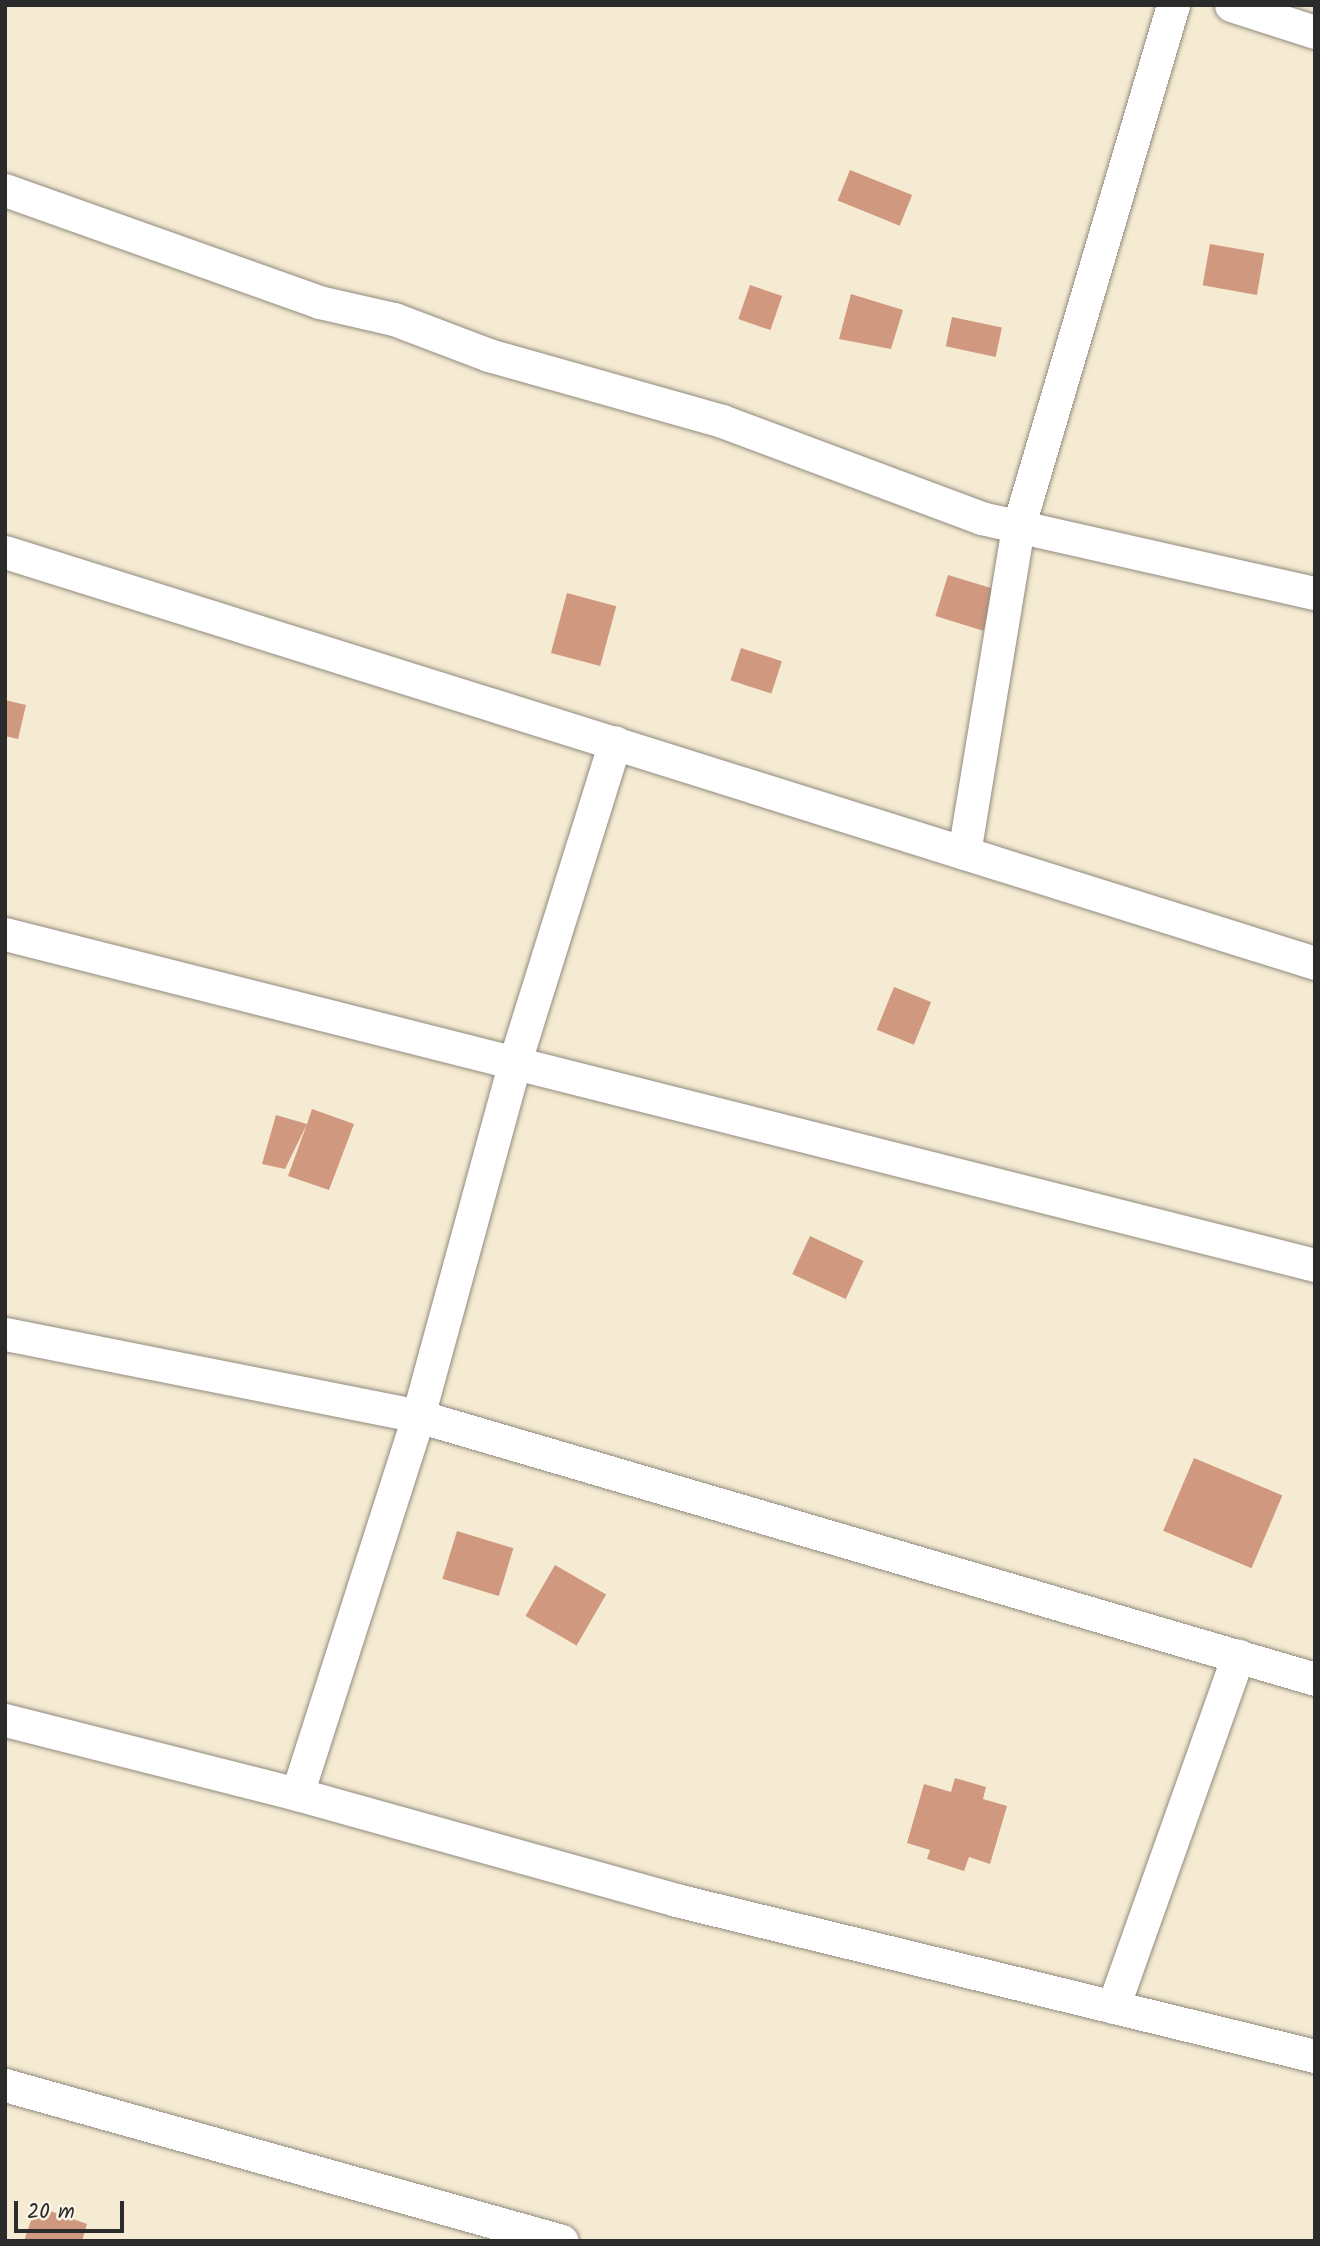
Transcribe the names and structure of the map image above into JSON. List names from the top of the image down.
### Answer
{
  "scale_bar": "20 m"
}
